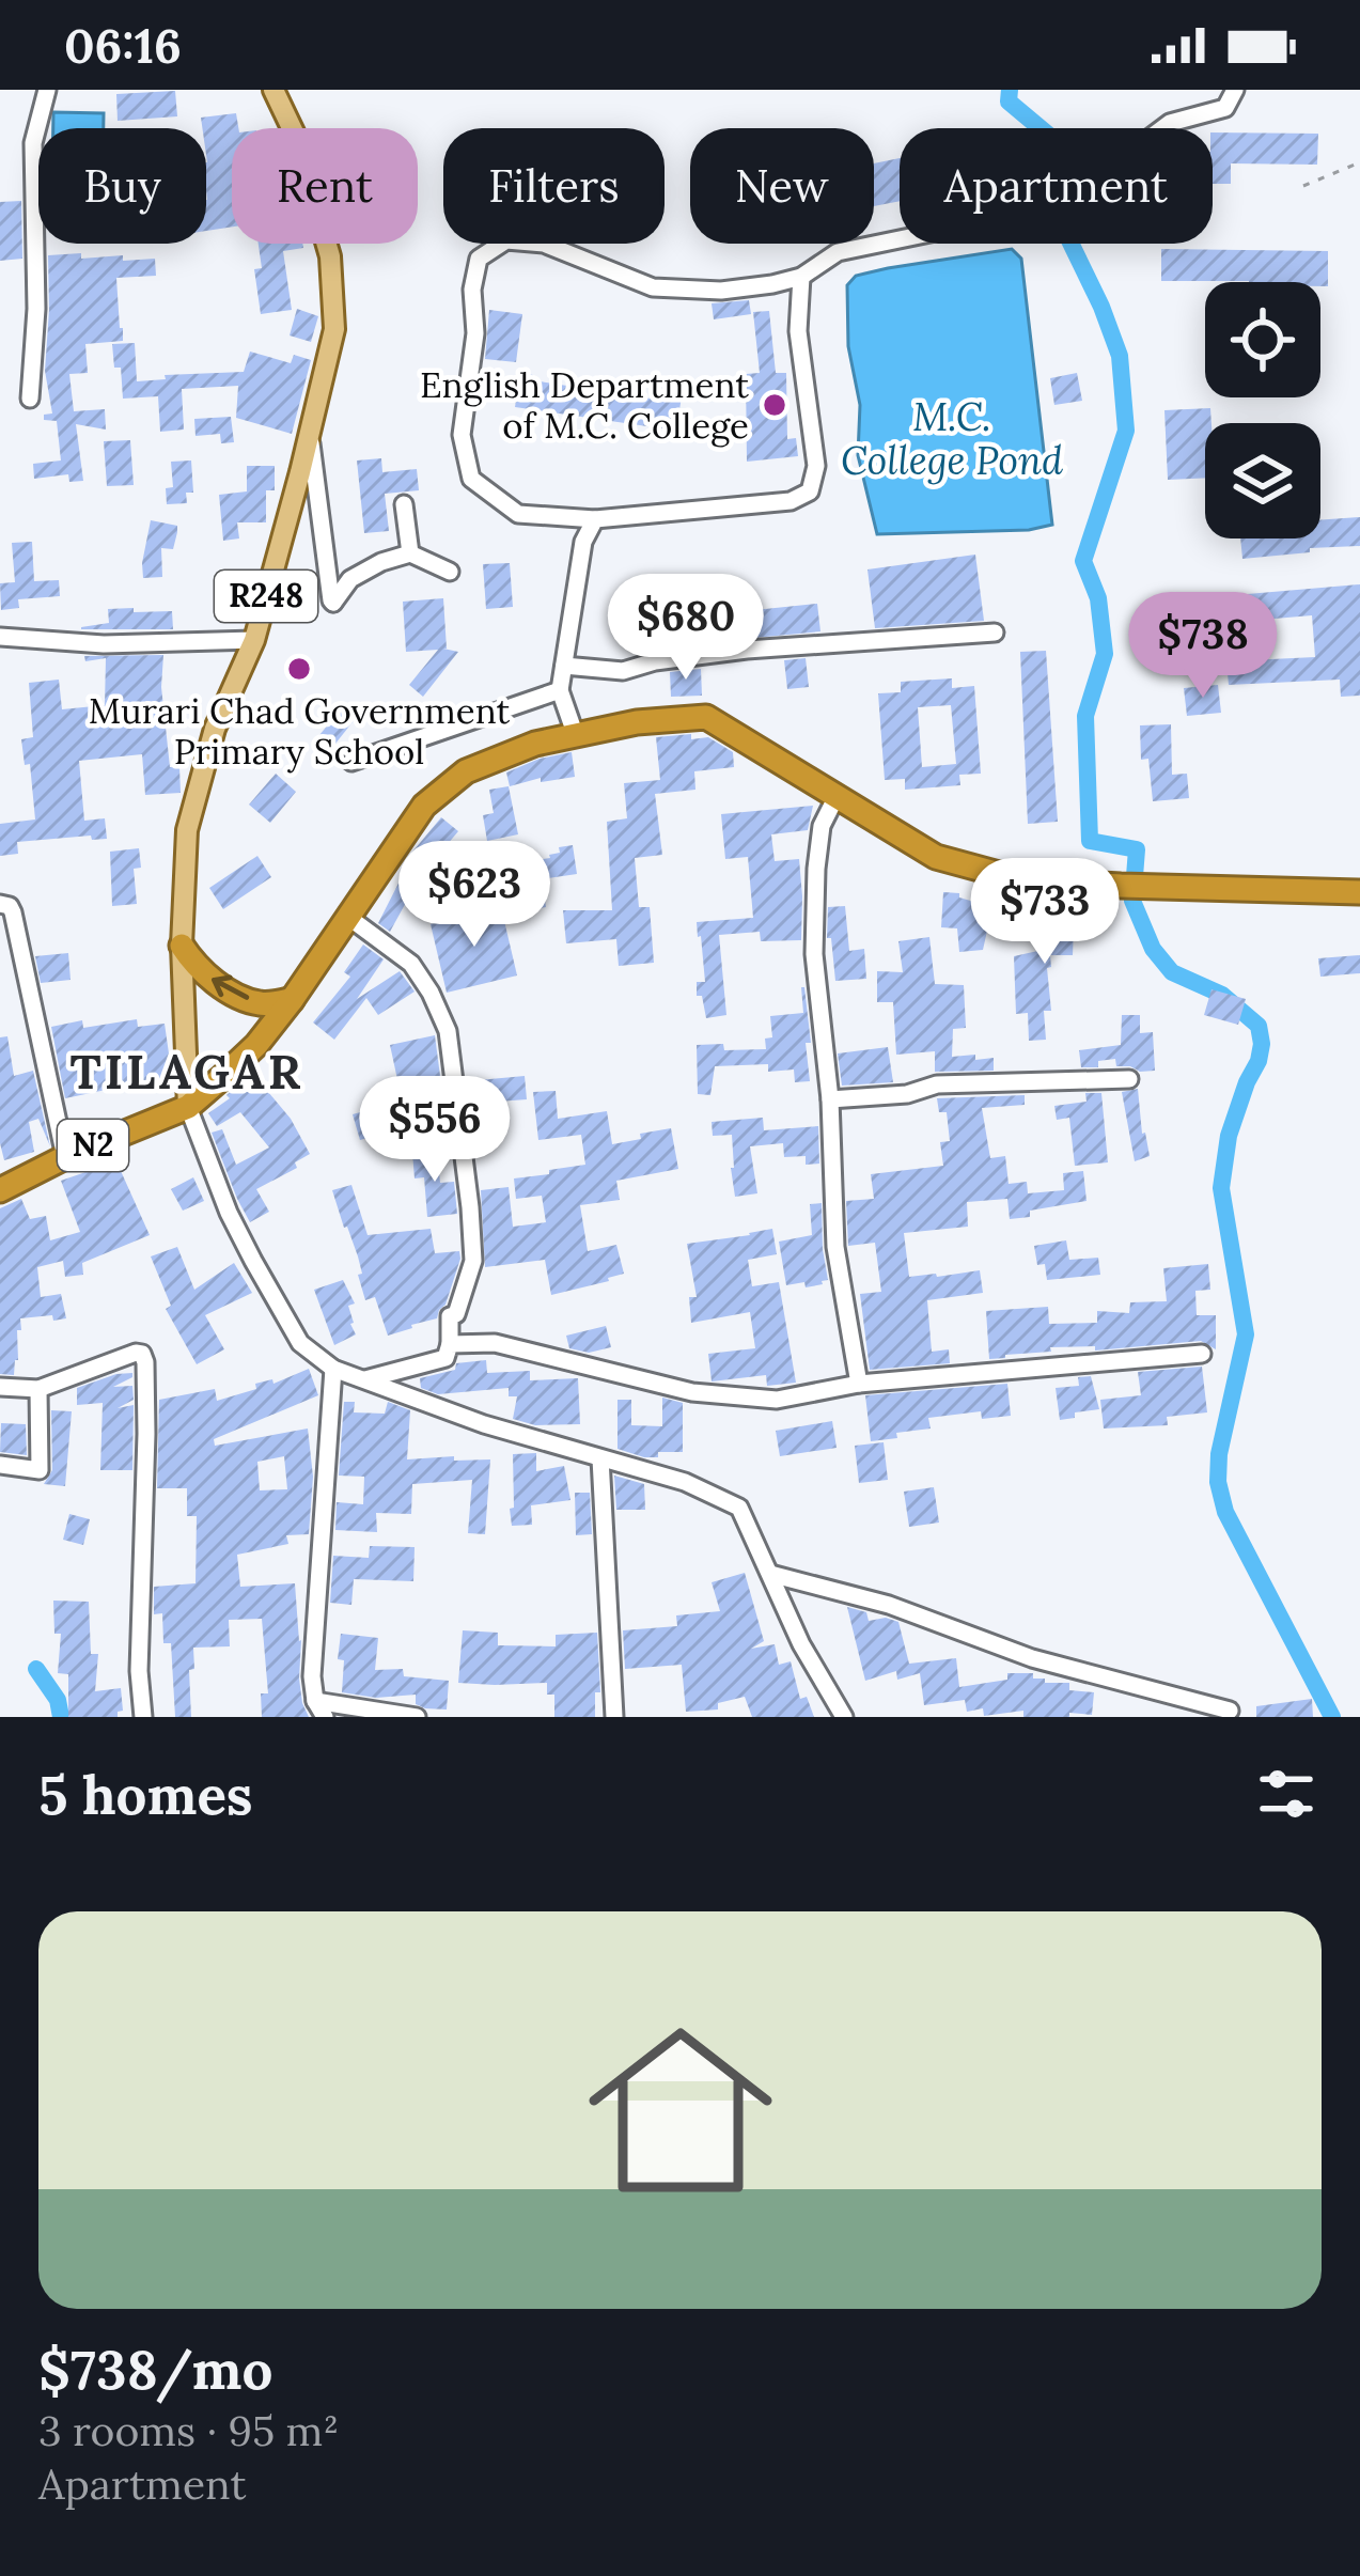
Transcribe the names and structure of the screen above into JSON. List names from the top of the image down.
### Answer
{
  "streets": {
    "highway": ["N2"],
    "main road": ["R248"]
  },
  "crossings": [
    ["R248", "N2"]
  ],
  "districts": ["TILAGAR"],
  "water": ["M.C. College Pond"],
  "places": ["English Department of M.C. College", "Murari Chad Government Primary School"],
  "page": {
    "status": "06:16",
    "chip": [
      "Buy",
      "Rent",
      "Filters",
      "New",
      "Apartment"
    ],
    "price": [
      "$680",
      "$738",
      "$623",
      "$733",
      "$556"
    ],
    "heading": "5 homes",
    "list": [
      {
        "name": "$738/mo",
        "note": "3 rooms · 95 m² · Apartment"
      }
    ]
  }
}
